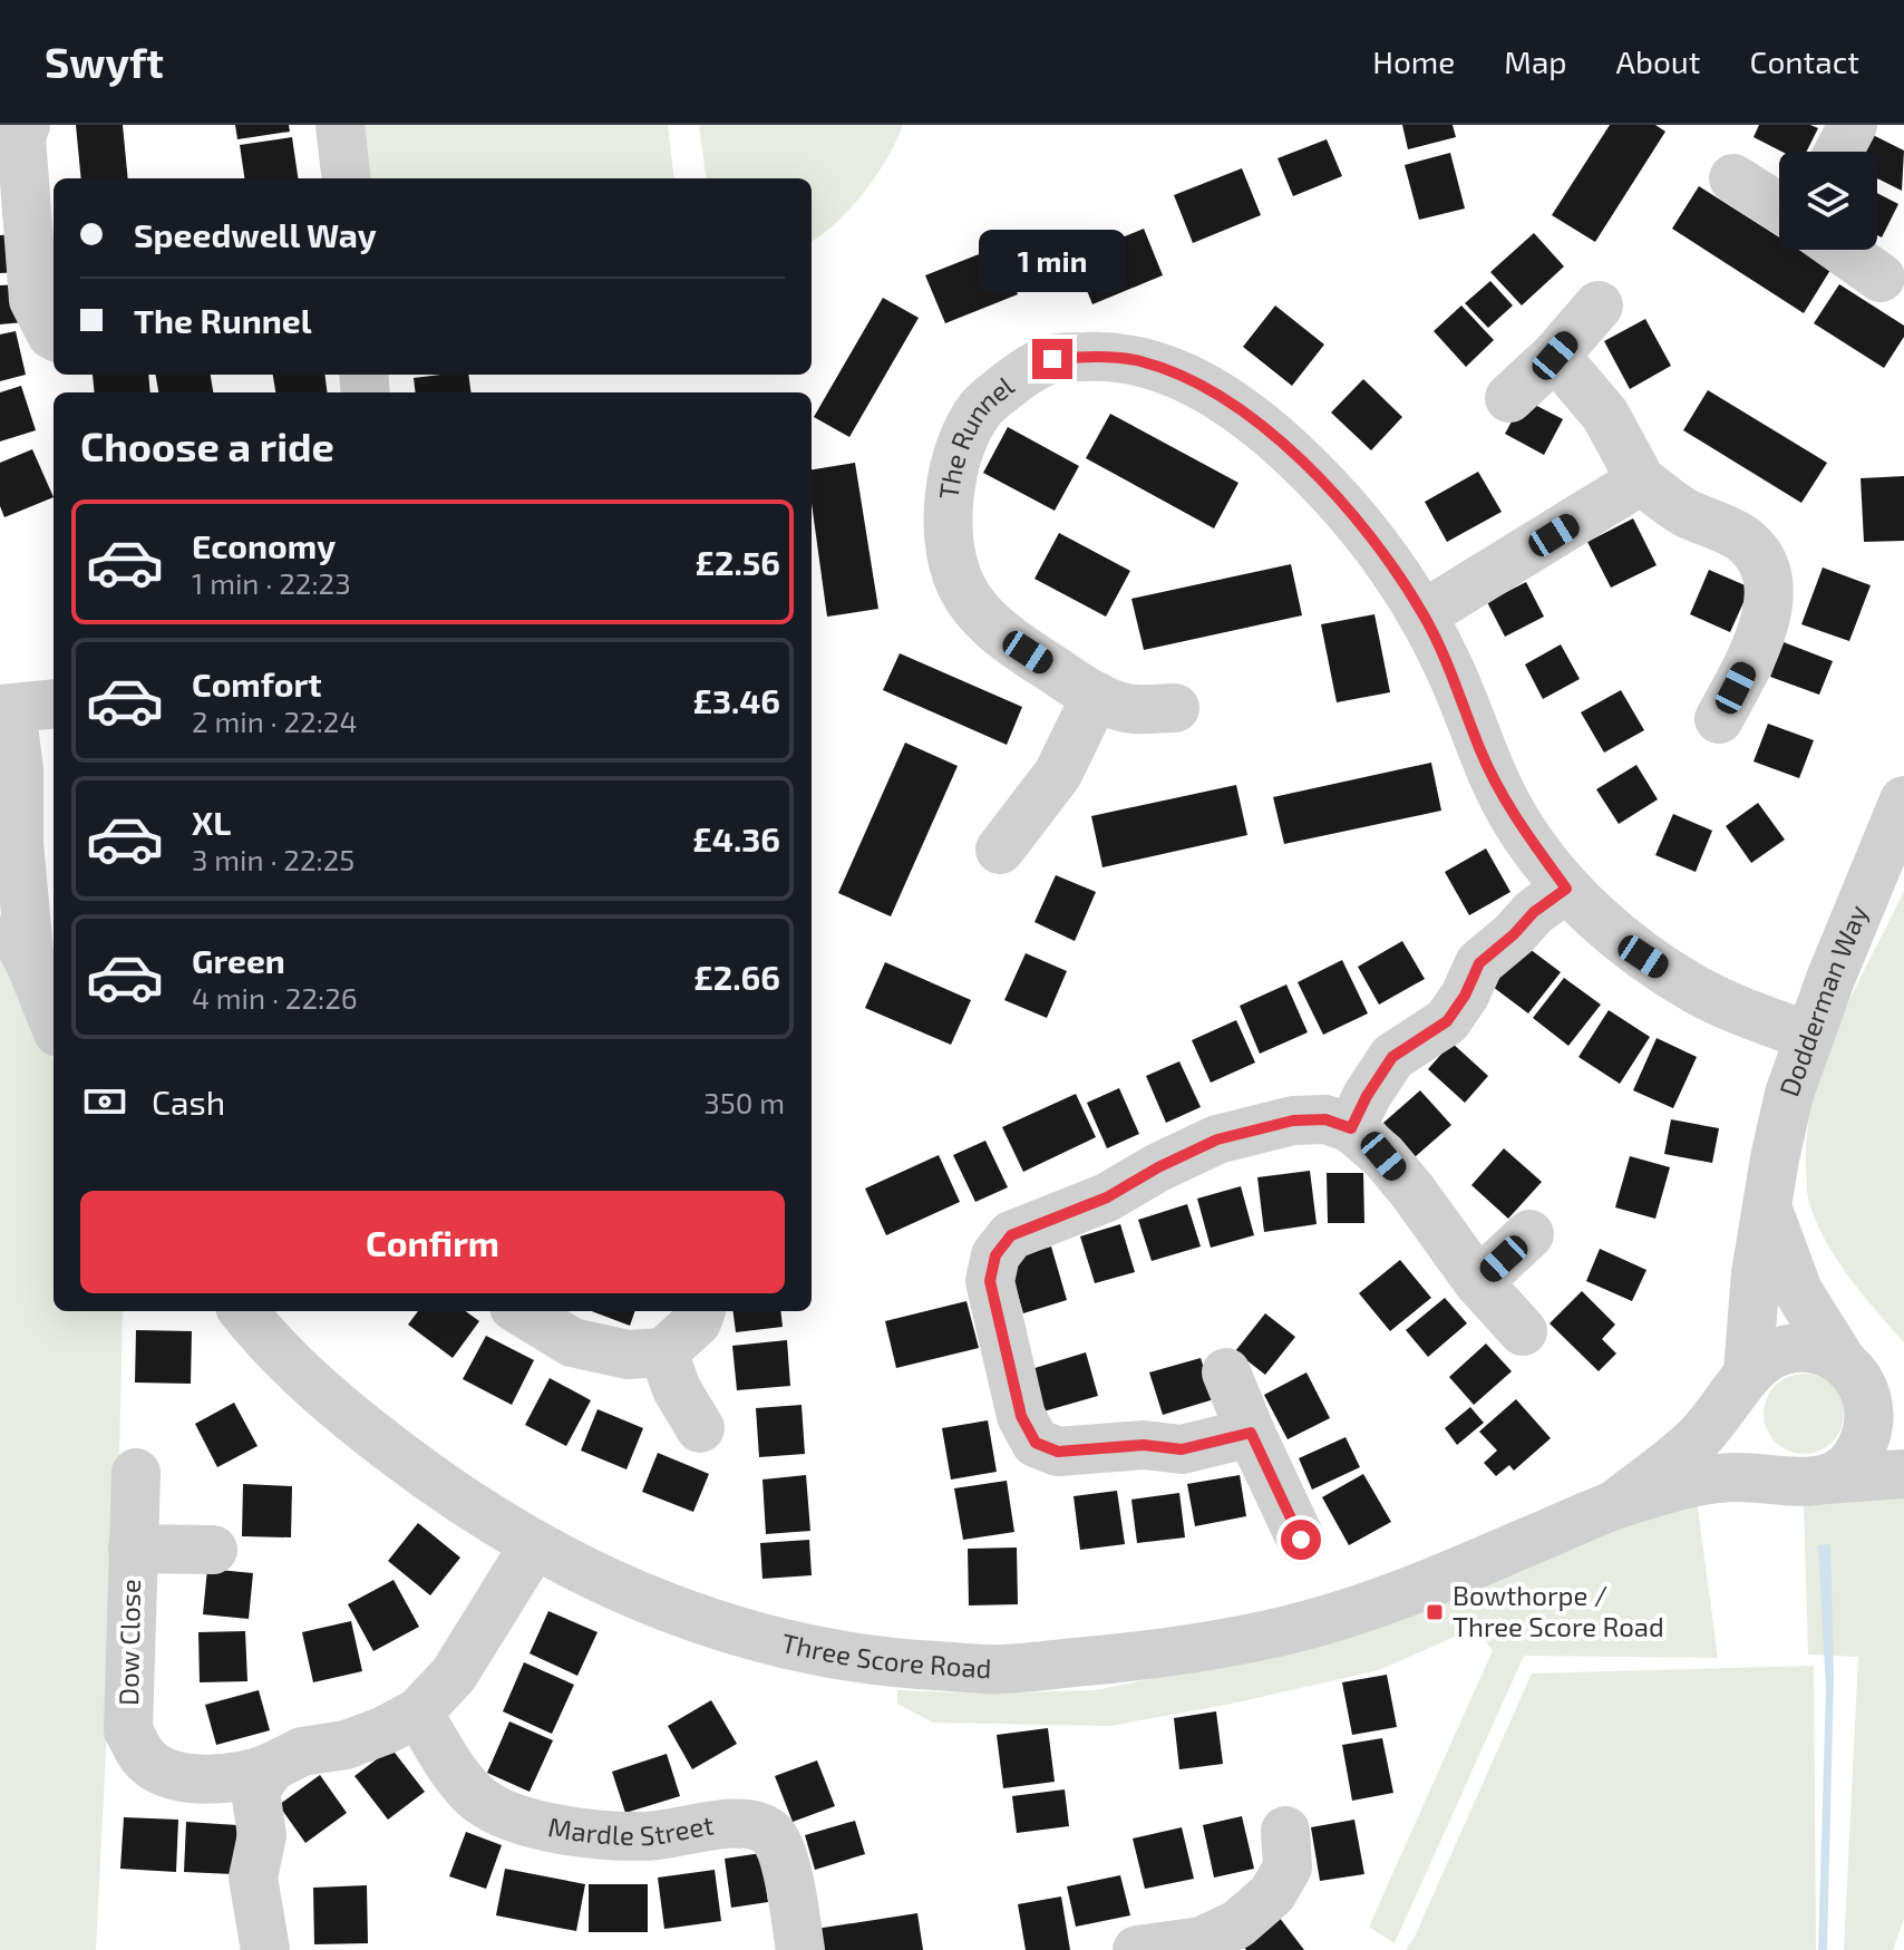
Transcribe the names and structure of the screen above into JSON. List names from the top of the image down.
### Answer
{
  "streets": {
    "street": [
      "The Runnel",
      "Dodderman Way",
      "Dow Close",
      "Three Score Road",
      "Mardle Street"
    ]
  },
  "crossings": [
    ["The Runnel", "Dodderman Way"],
    ["Dodderman Way", "Three Score Road"]
  ],
  "places": {
    "transit": ["Bowthorpe / Three Score Road"]
  },
  "page": {
    "header": "Swyft",
    "nav": [
      "Home",
      "Map",
      "About",
      "Contact"
    ],
    "banner": ["Speedwell Way", "The Runnel"],
    "bubble": "1 min",
    "heading": "Choose a ride",
    "list": [
      {
        "name": "Economy",
        "note": "1 min · 22:23",
        "value": "£2.56"
      },
      {
        "name": "Comfort",
        "note": "2 min · 22:24",
        "value": "£3.46"
      },
      {
        "name": "XL",
        "note": "3 min · 22:25",
        "value": "£4.36"
      },
      {
        "name": "Green",
        "note": "4 min · 22:26",
        "value": "£2.66"
      }
    ],
    "pay": ["Cash", "350 m"],
    "buttons": "Confirm"
  }
}
